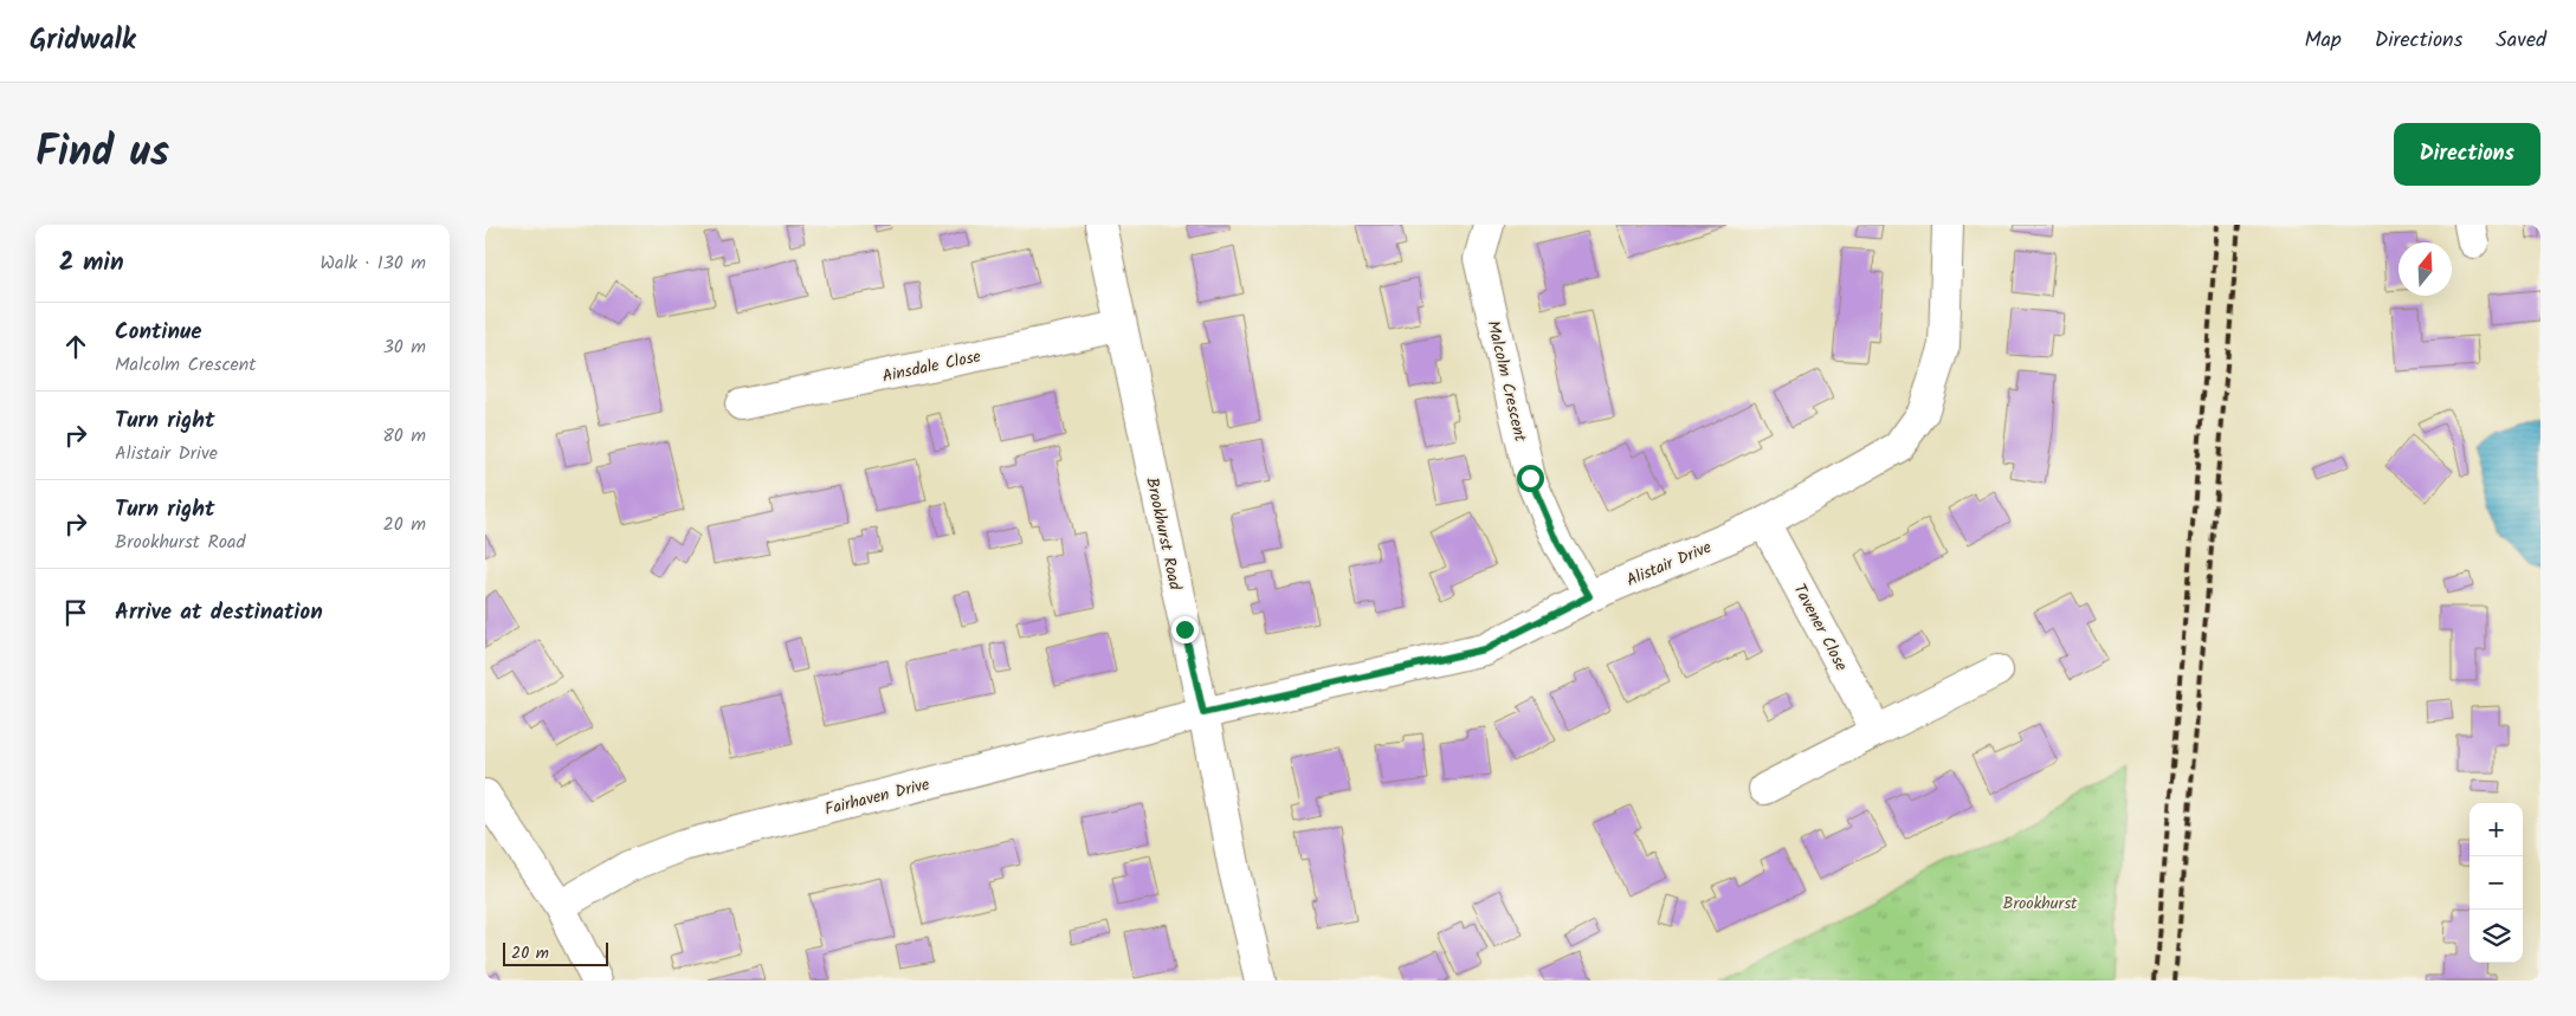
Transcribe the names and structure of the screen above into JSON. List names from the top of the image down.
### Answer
{
  "streets": {
    "street": [
      "Ainsdale Close",
      "Malcolm Crescent",
      "Brookhurst Road",
      "Alistair Drive",
      "Tavener Close",
      "Fairhaven Drive"
    ]
  },
  "crossings": [
    ["Ainsdale Close", "Brookhurst Road"],
    ["Malcolm Crescent", "Alistair Drive"],
    ["Brookhurst Road", "Alistair Drive"],
    ["Brookhurst Road", "Fairhaven Drive"],
    ["Alistair Drive", "Tavener Close"],
    ["Alistair Drive", "Fairhaven Drive"]
  ],
  "parks": ["Brookhurst"],
  "scale_bar": "20 m",
  "north": "top",
  "page": {
    "header": "Gridwalk",
    "nav": ["Map", "Directions", "Saved"],
    "title": "Find us",
    "buttons": "Directions",
    "heading": ["2 min", "Walk · 130 m"],
    "list": [
      ["Continue", "Malcolm Crescent", "30 m"],
      ["Turn right", "Alistair Drive", "80 m"],
      ["Turn right", "Brookhurst Road", "20 m"],
      "Arrive at destination"
    ],
    "map_buttons": ["+", "−"],
    "scale": "20 m"
  }
}
